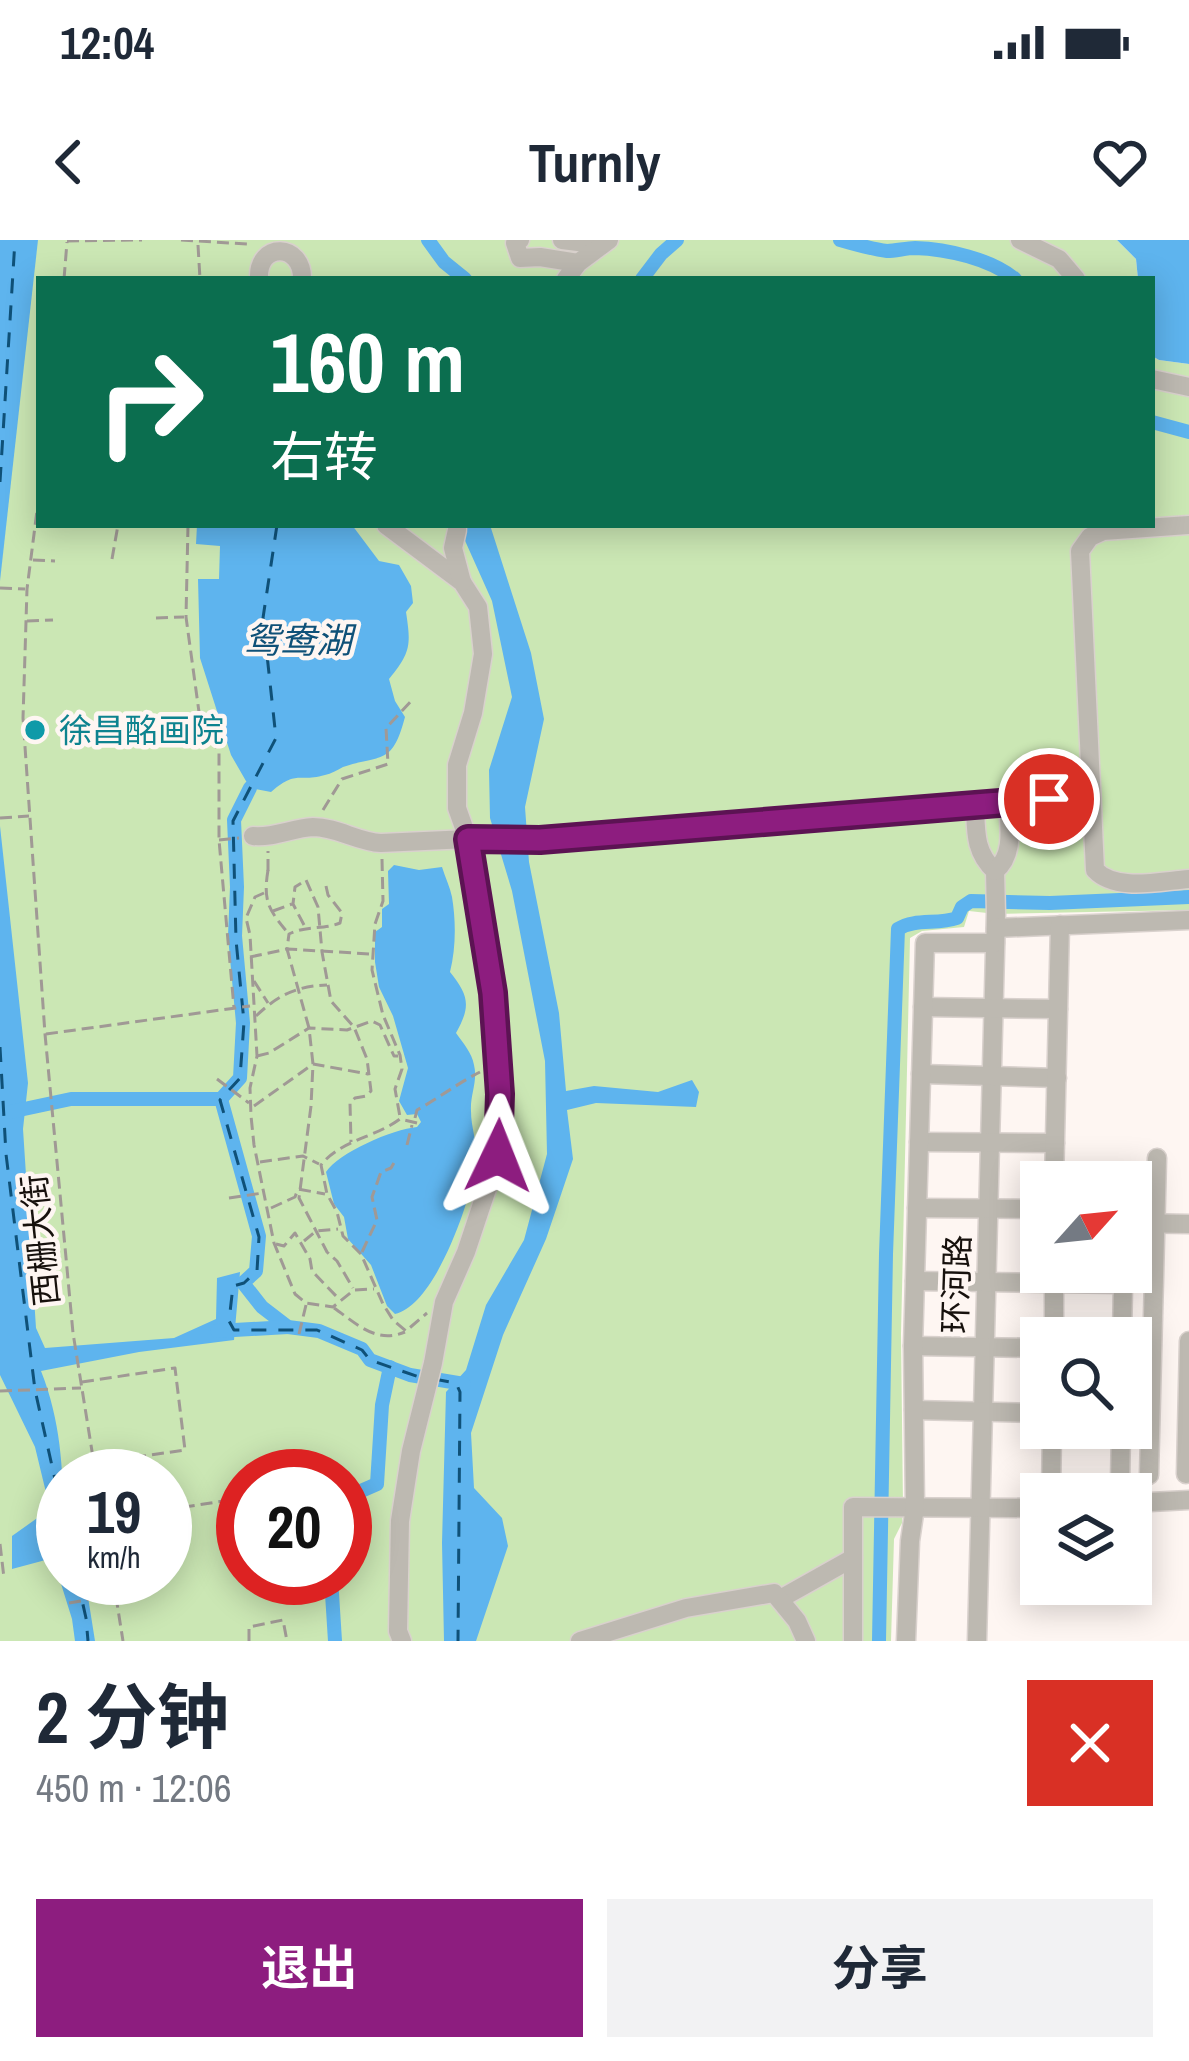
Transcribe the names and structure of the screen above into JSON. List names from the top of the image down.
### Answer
{
  "streets": {
    "street": ["环河路"],
    "path": ["西栅大街"]
  },
  "water": ["鸳鸯湖"],
  "places": ["徐昌酩画院"],
  "north": "top right",
  "page": {
    "status": "12:04",
    "header": "Turnly",
    "turn": ["160 m", "右转"],
    "speed": "19 km/h",
    "limit": "20",
    "heading": ["2 分钟", "450 m · 12:06"],
    "buttons": ["退出", "分享"]
  }
}
